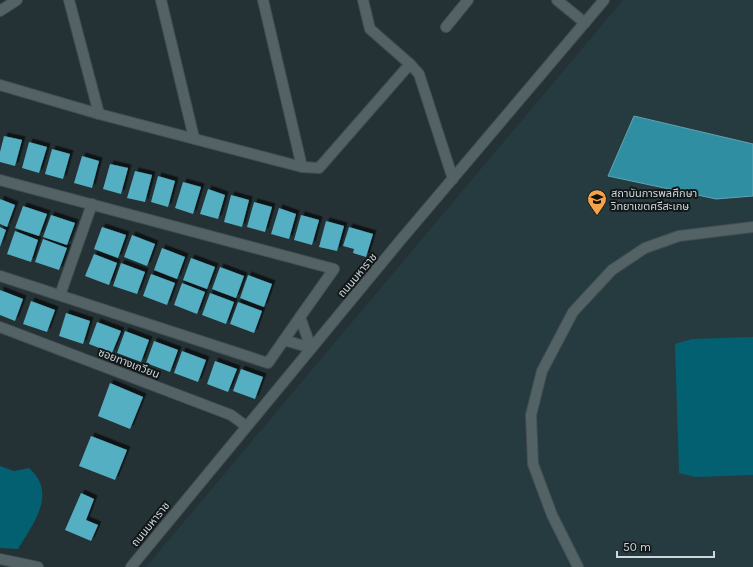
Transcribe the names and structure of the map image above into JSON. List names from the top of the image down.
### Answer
{
  "streets": {
    "street": ["ถนนมหาราช", "ซอยทางเกวียน"]
  },
  "crossings": [
    ["ถนนมหาราช", "ซอยทางเกวียน"]
  ],
  "places": {
    "school or university": ["สถาบันการพลศึกษา วิทยาเขตศรีสะเกษ"]
  },
  "scale_bar": "50 m"
}
